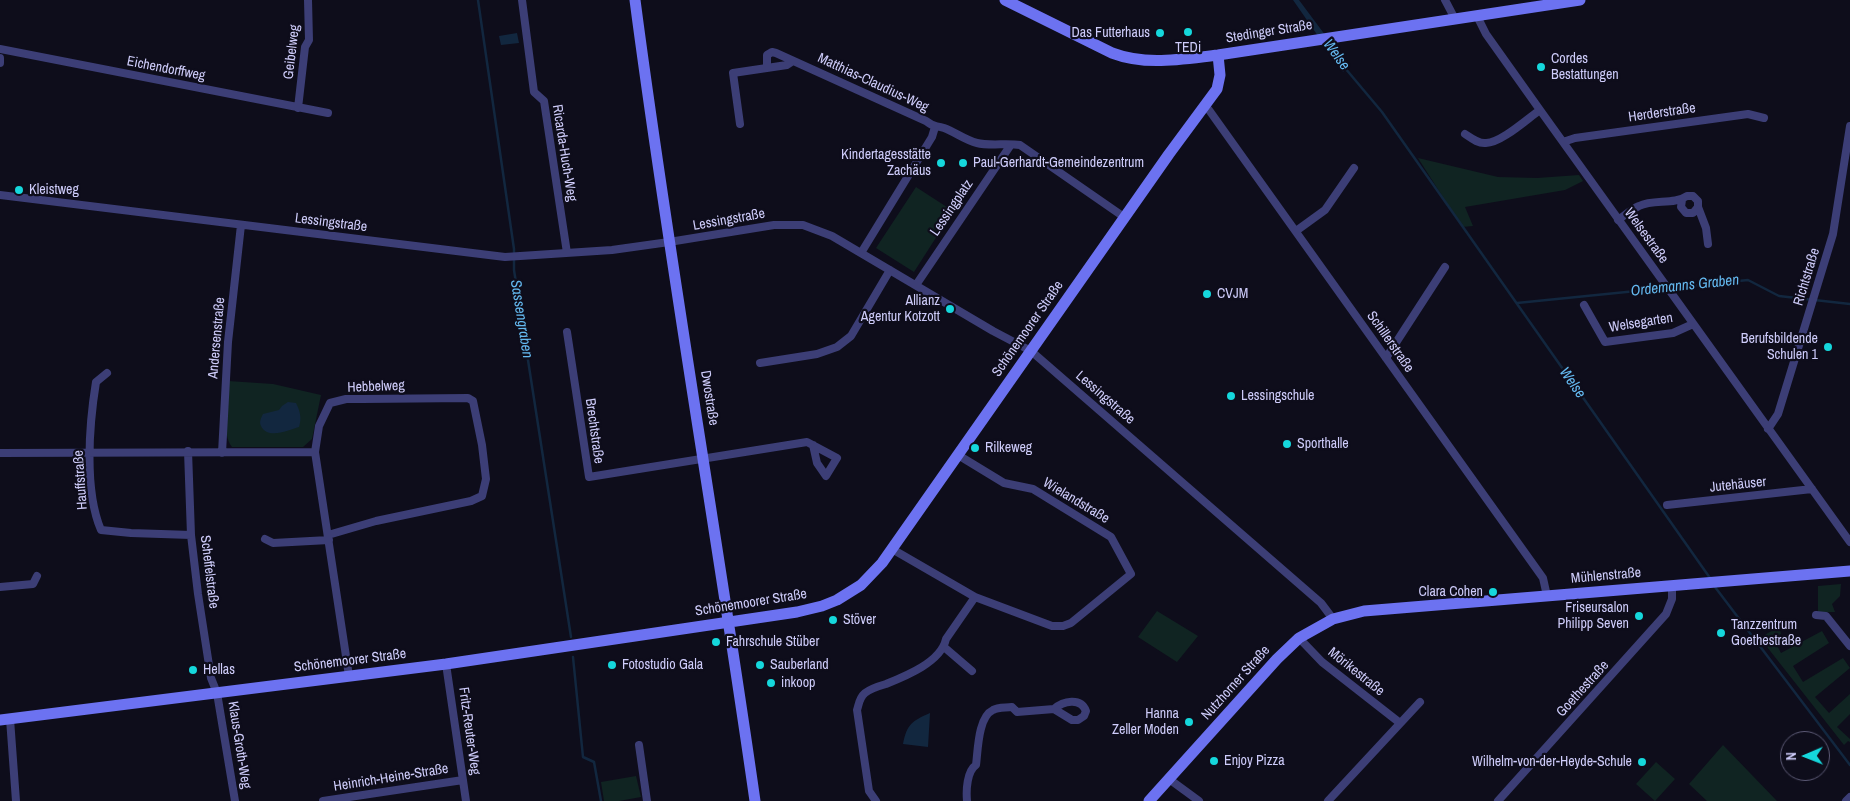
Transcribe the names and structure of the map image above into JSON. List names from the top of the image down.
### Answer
{
  "streets": {
    "street": [
      "Stedinger Straße",
      "Geibelweg",
      "Eichendorffweg",
      "Matthias-Claudius-Weg",
      "Herderstraße",
      "Ricarda-Huch-Weg",
      "Lessingplatz",
      "Lessingstraße",
      "Welsestraße",
      "Richtstraße",
      "Welsegarten",
      "Schönemoorer Straße",
      "Andersenstraße",
      "Schillerstraße",
      "Hebbelweg",
      "Dwostraße",
      "Brechtstraße",
      "Hauffstraße",
      "Jutehäuser",
      "Wielandstraße",
      "Scheffelstraße",
      "Mühlenstraße",
      "Mörikestraße",
      "Nutzhorner Straße",
      "Goethestraße",
      "Fritz-Reuter-Weg",
      "Klaus-Groth-Weg",
      "Heinrich-Heine-Straße"
    ]
  },
  "crossings": [
    ["Stedinger Straße", "Welsestraße"],
    ["Stedinger Straße", "Schönemoorer Straße"],
    ["Geibelweg", "Eichendorffweg"],
    ["Matthias-Claudius-Weg", "Lessingplatz"],
    ["Matthias-Claudius-Weg", "Schönemoorer Straße"],
    ["Herderstraße", "Welsestraße"],
    ["Ricarda-Huch-Weg", "Lessingstraße"],
    ["Lessingplatz", "Lessingstraße"],
    ["Lessingstraße", "Schönemoorer Straße"],
    ["Lessingstraße", "Andersenstraße"],
    ["Lessingstraße", "Dwostraße"],
    ["Lessingstraße", "Nutzhorner Straße"],
    ["Welsestraße", "Richtstraße"],
    ["Welsestraße", "Welsegarten"],
    ["Welsestraße", "Jutehäuser"],
    ["Schönemoorer Straße", "Schillerstraße"],
    ["Schönemoorer Straße", "Dwostraße"],
    ["Schönemoorer Straße", "Wielandstraße"],
    ["Schönemoorer Straße", "Scheffelstraße"],
    ["Schönemoorer Straße", "Fritz-Reuter-Weg"],
    ["Schönemoorer Straße", "Klaus-Groth-Weg"],
    ["Schillerstraße", "Mühlenstraße"],
    ["Dwostraße", "Brechtstraße"],
    ["Hauffstraße", "Scheffelstraße"],
    ["Scheffelstraße", "Klaus-Groth-Weg"],
    ["Mühlenstraße", "Nutzhorner Straße"],
    ["Mühlenstraße", "Goethestraße"],
    ["Mörikestraße", "Nutzhorner Straße"],
    ["Fritz-Reuter-Weg", "Heinrich-Heine-Straße"]
  ],
  "water": ["Welse", "Ordemanns Graben", "Sassengraben"],
  "places": [
    "TEDi",
    "Das Futterhaus",
    "Cordes Bestattungen",
    "Kindertagesstätte Zachäus",
    "Paul-Gerhardt-Gemeindezentrum",
    "Kleistweg",
    "CVJM",
    "Allianz Agentur Kotzott",
    "Berufsbildende Schulen 1",
    "Lessingschule",
    "Sporthalle",
    "Rilkeweg",
    "Clara Cohen",
    "Friseursalon Philipp Seven",
    "Stöver",
    "Tanzzentrum Goethestraße",
    "Fahrschule Stüber",
    "Fotostudio Gala",
    "Sauberland",
    "Hellas",
    "inkoop",
    "Hanna Zeller Moden",
    "Enjoy Pizza",
    "Wilhelm-von-der-Heyde-Schule"
  ],
  "north": "left"
}
